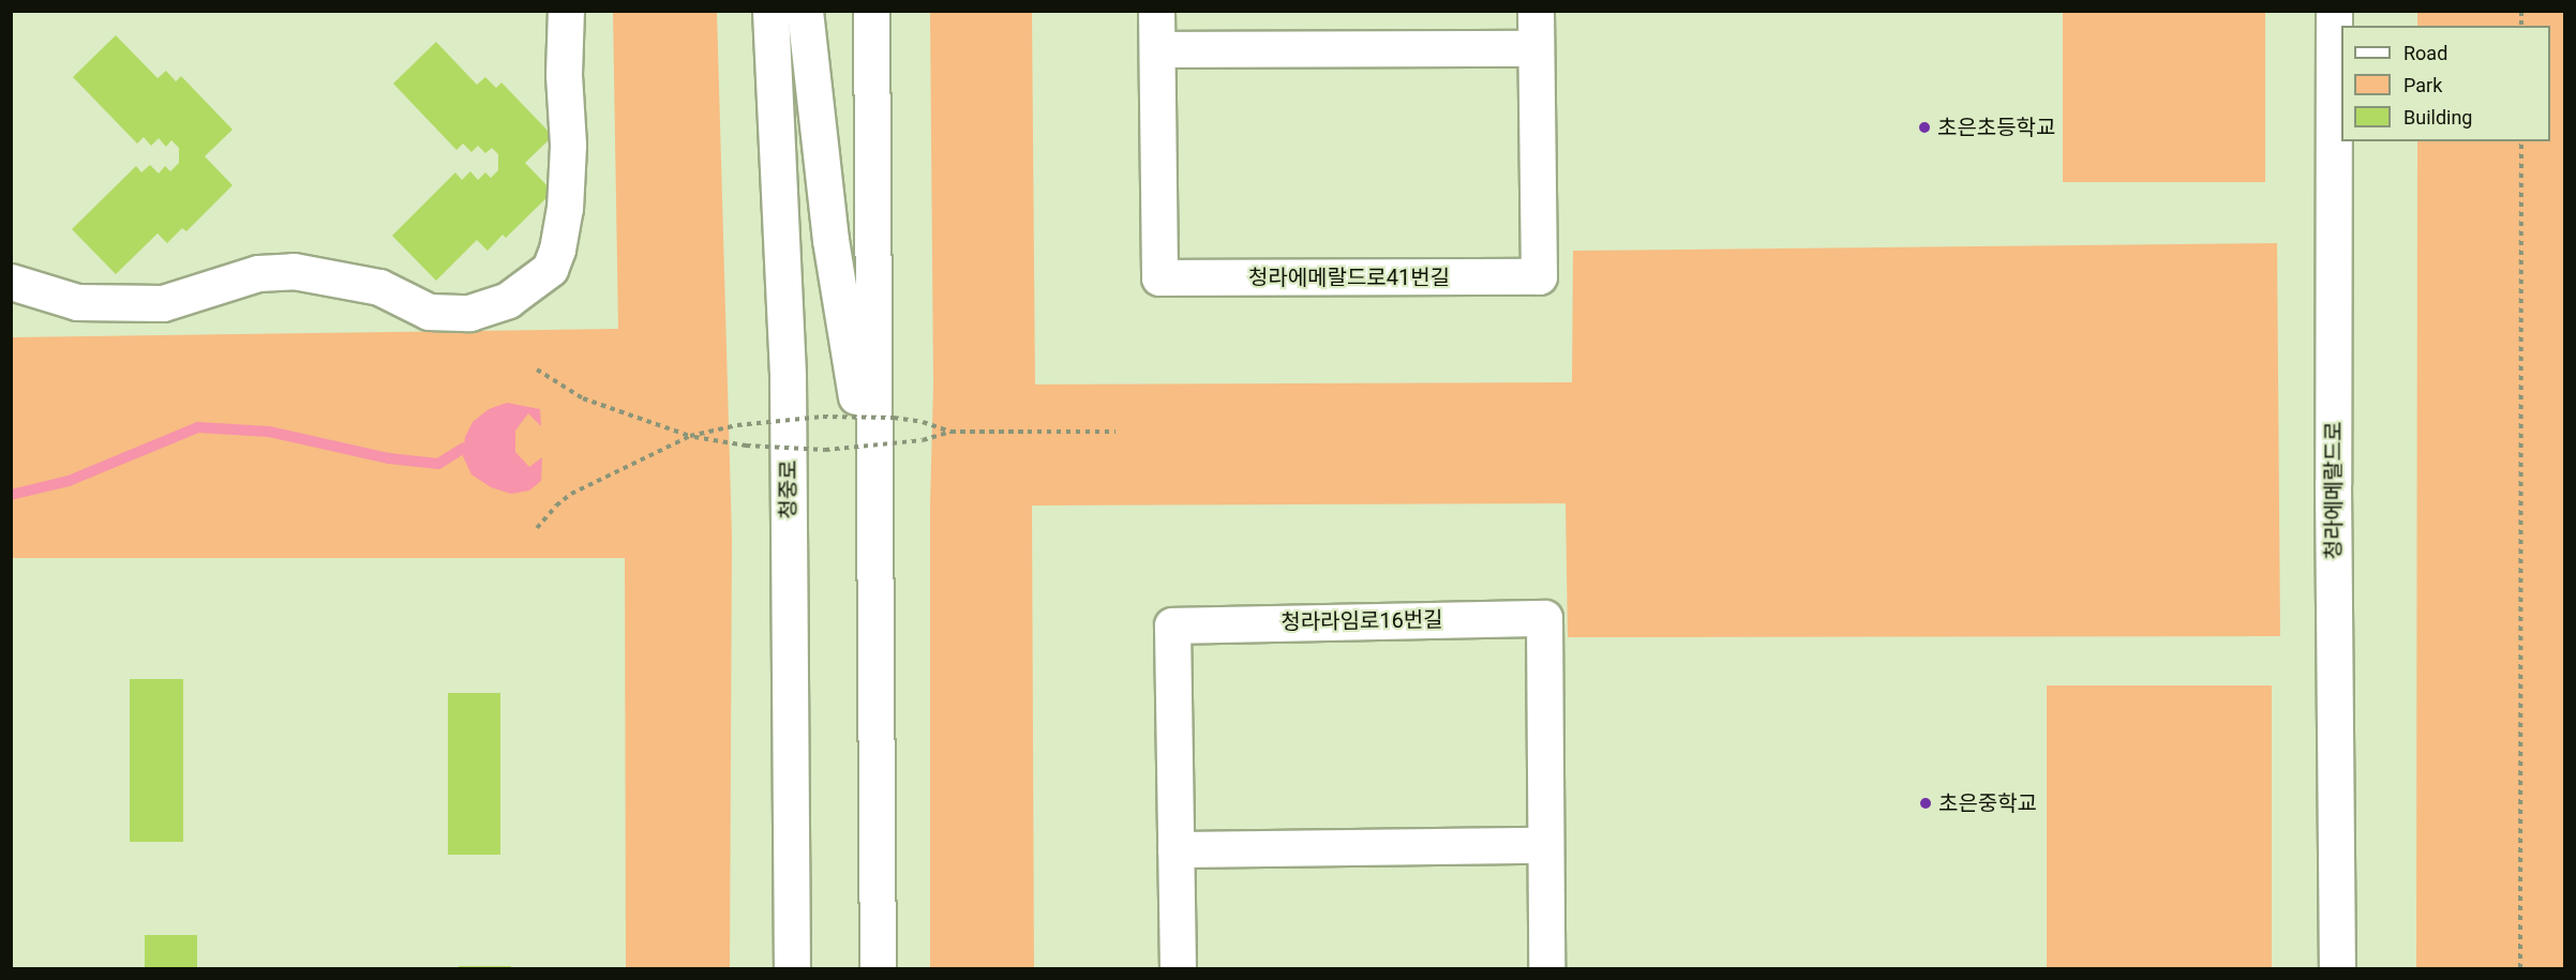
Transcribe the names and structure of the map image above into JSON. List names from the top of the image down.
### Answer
{
  "streets": {
    "street": [
      "청라에메랄드로41번길",
      "청중로",
      "청라에메랄드로",
      "청라라임로16번길"
    ]
  },
  "places": ["초은초등학교", "초은중학교"],
  "legend": ["Road", "Park", "Building"]
}
